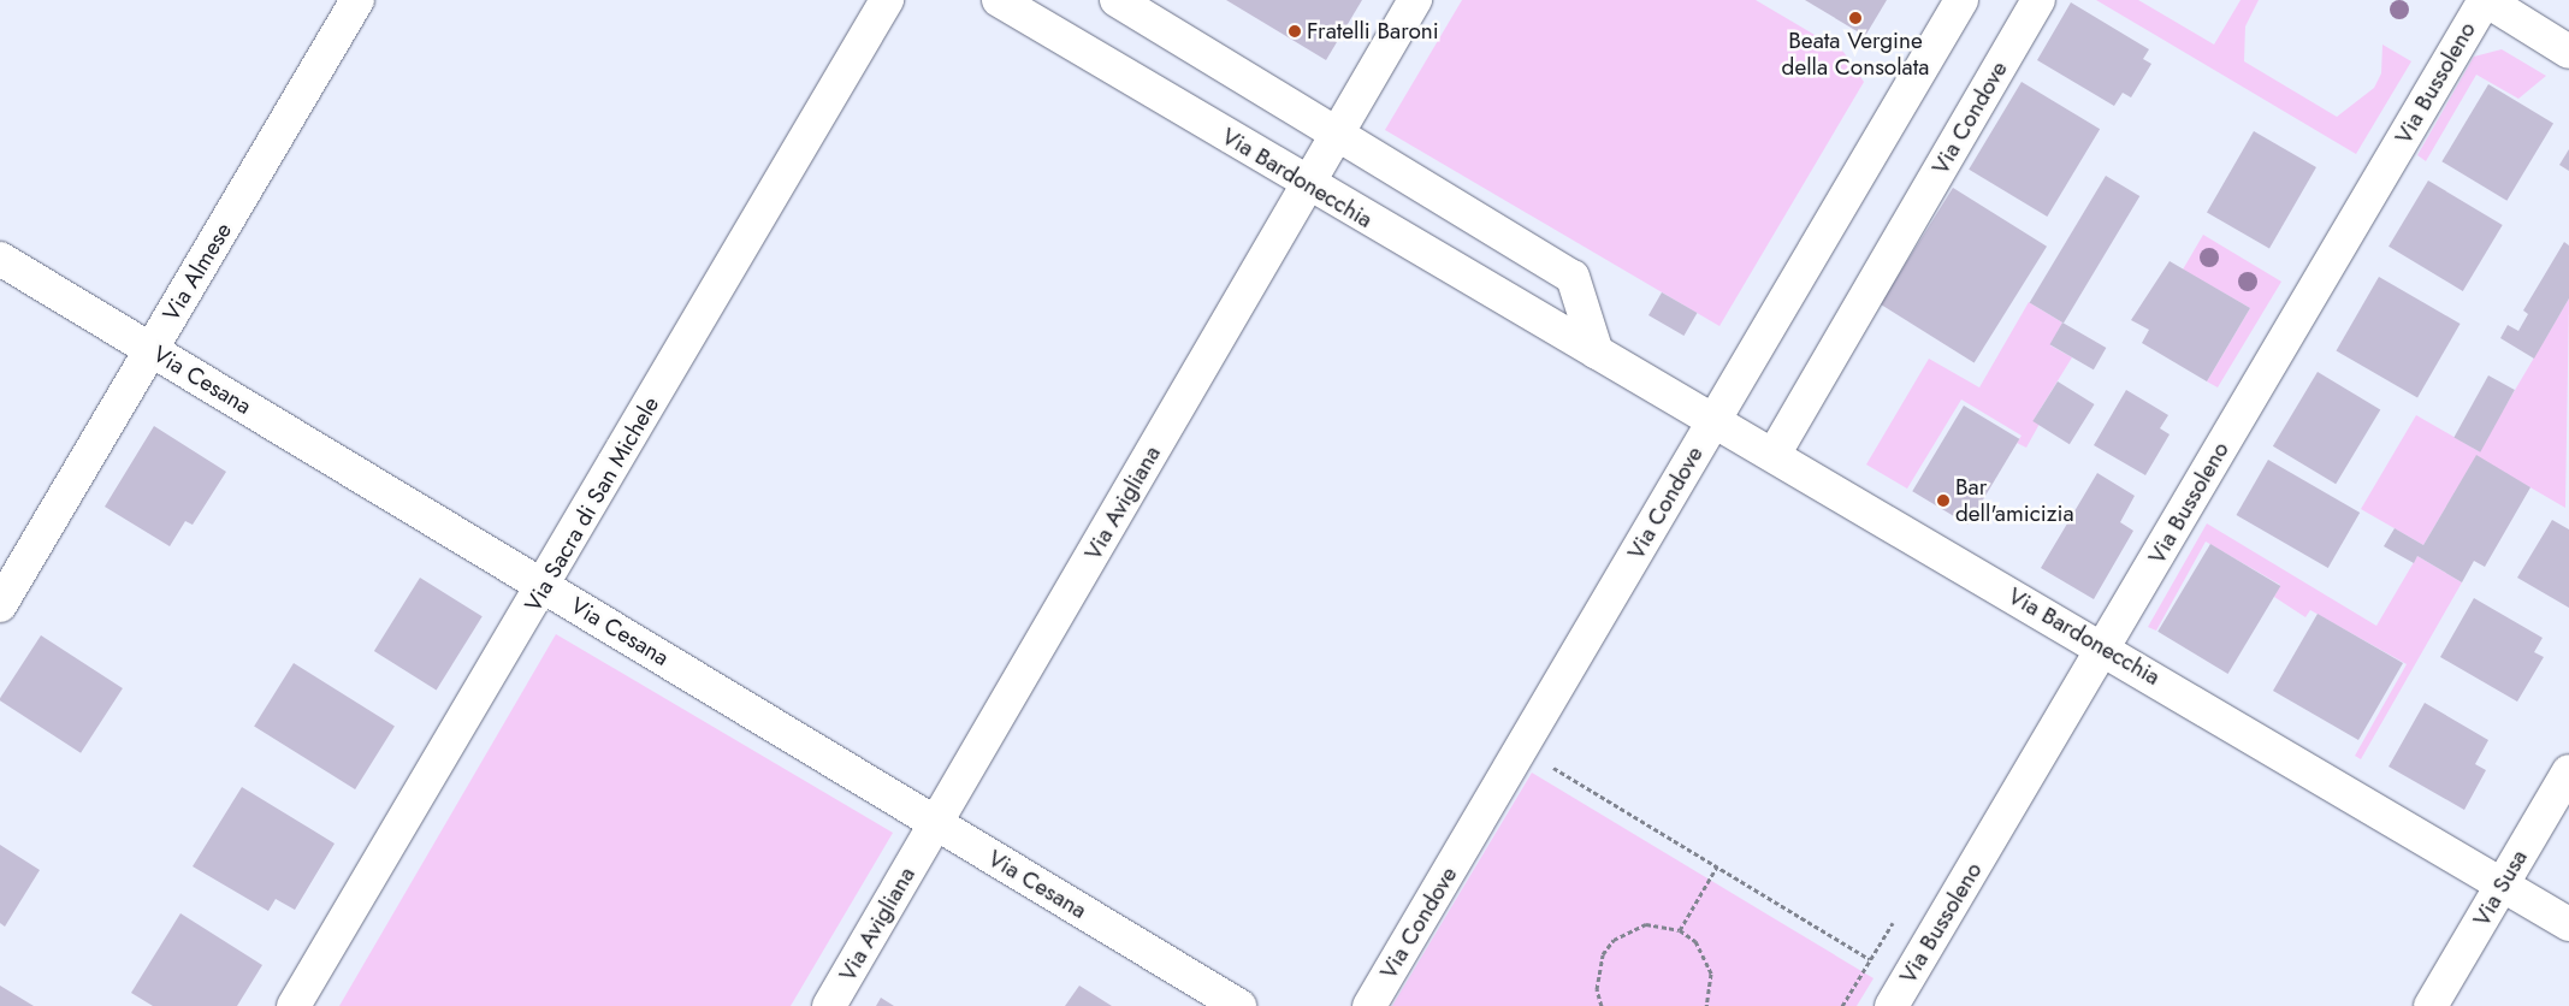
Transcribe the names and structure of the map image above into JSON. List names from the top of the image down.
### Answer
{
  "streets": {
    "street": [
      "Via Bussoleno",
      "Via Condove",
      "Via Bardonecchia",
      "Via Almese",
      "Via Cesana",
      "Via Avigliana",
      "Via Sacra di San Michele",
      "Via Susa"
    ]
  },
  "crossings": [
    ["Via Bussoleno", "Via Bardonecchia"],
    ["Via Condove", "Via Bardonecchia"],
    ["Via Bardonecchia", "Via Avigliana"],
    ["Via Bardonecchia", "Via Susa"],
    ["Via Almese", "Via Cesana"],
    ["Via Cesana", "Via Avigliana"],
    ["Via Cesana", "Via Sacra di San Michele"]
  ],
  "places": ["Beata Vergine della Consolata", "Fratelli Baroni", "Bar dell'amicizia"]
}
